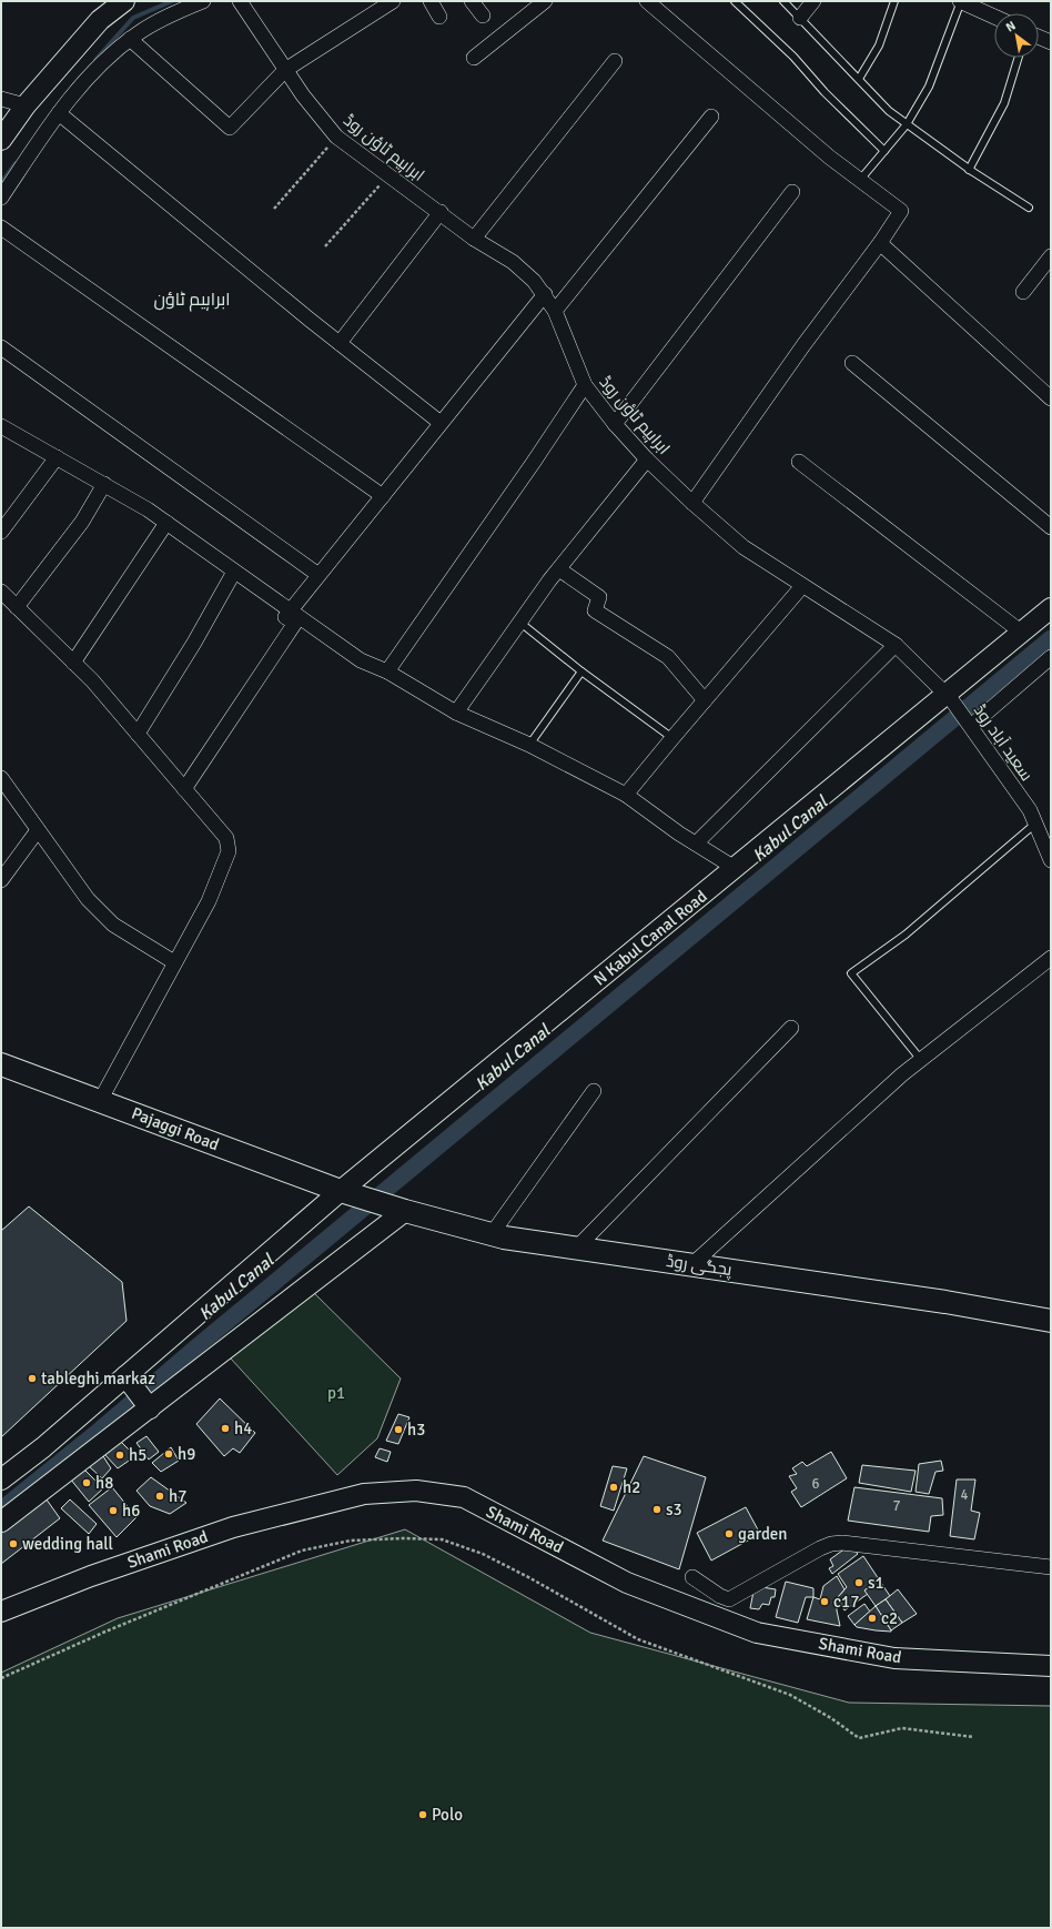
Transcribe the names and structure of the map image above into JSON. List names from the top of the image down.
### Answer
{
  "streets": {
    "main road": [
      "N Kabul Canal Road",
      "Pajaggi Road",
      "پجگی روڈ",
      "Shami Road"
    ],
    "street": ["ابراہیم ٹاؤن روڈ", "سعید آباد روڈ"]
  },
  "crossings": [
    ["ابراہیم ٹاؤن روڈ", "سعید آباد روڈ"],
    ["ابراہیم ٹاؤن روڈ", "N Kabul Canal Road"],
    ["سعید آباد روڈ", "N Kabul Canal Road"],
    ["N Kabul Canal Road", "Pajaggi Road"],
    ["N Kabul Canal Road", "پجگی روڈ"],
    ["Pajaggi Road", "پجگی روڈ"]
  ],
  "districts": ["ابراہیم ٹاؤن"],
  "water": ["Kabul Canal"],
  "parks": ["p1"],
  "places": [
    "tableghi markaz",
    "h4",
    "h3",
    "h9",
    "h5",
    "h8",
    "h2",
    "h7",
    "s3",
    "h6",
    "garden",
    "wedding hall",
    "s1",
    "c17",
    "c2",
    "Polo"
  ],
  "house_numbers": ["6", "4", "7"],
  "north": "top left"
}
